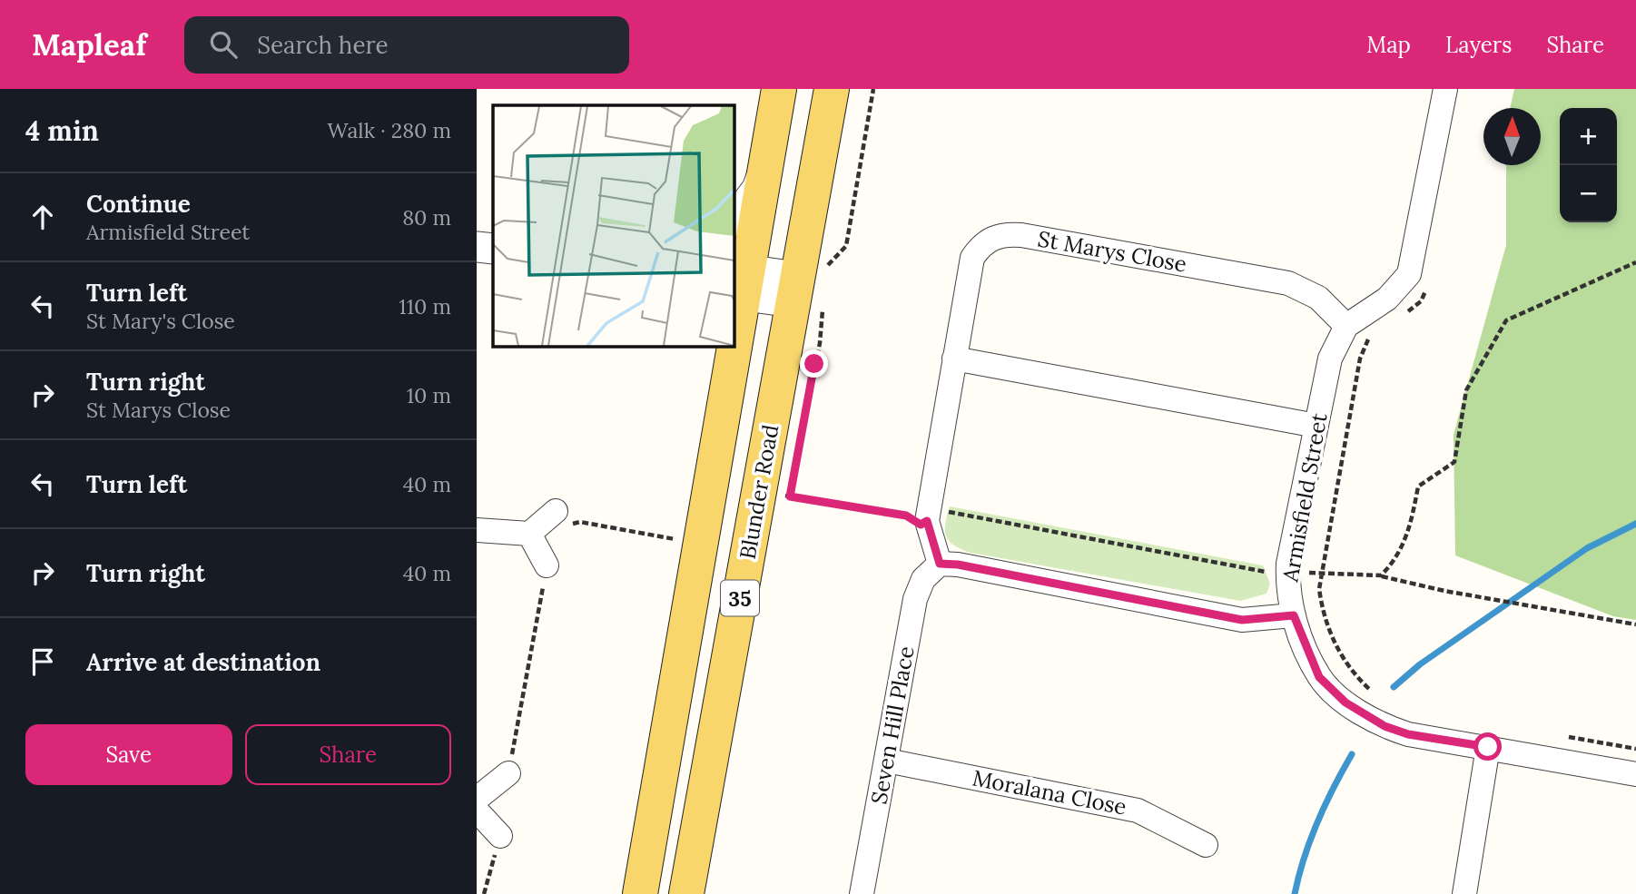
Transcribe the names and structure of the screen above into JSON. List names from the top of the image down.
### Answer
{
  "streets": {
    "main road": ["Blunder Road", "35"],
    "street": [
      "St Marys Close",
      "Armisfield Street",
      "Seven Hill Place",
      "Moralana Close"
    ]
  },
  "crossings": [
    ["St Marys Close", "Armisfield Street"],
    ["St Marys Close", "Seven Hill Place"],
    ["Seven Hill Place", "Moralana Close"]
  ],
  "north": "top",
  "page": {
    "header": "Mapleaf",
    "search": "Search here",
    "nav": ["Map", "Layers", "Share"],
    "heading": ["4 min", "Walk · 280 m"],
    "map_buttons": ["+", "−"],
    "list": [
      ["Continue", "Armisfield Street", "80 m"],
      ["Turn left", "St Mary's Close", "110 m"],
      ["Turn right", "St Marys Close", "10 m"],
      ["Turn left", "40 m"],
      ["Turn right", "40 m"],
      "Arrive at destination"
    ],
    "buttons": ["Save", "Share"]
  }
}
